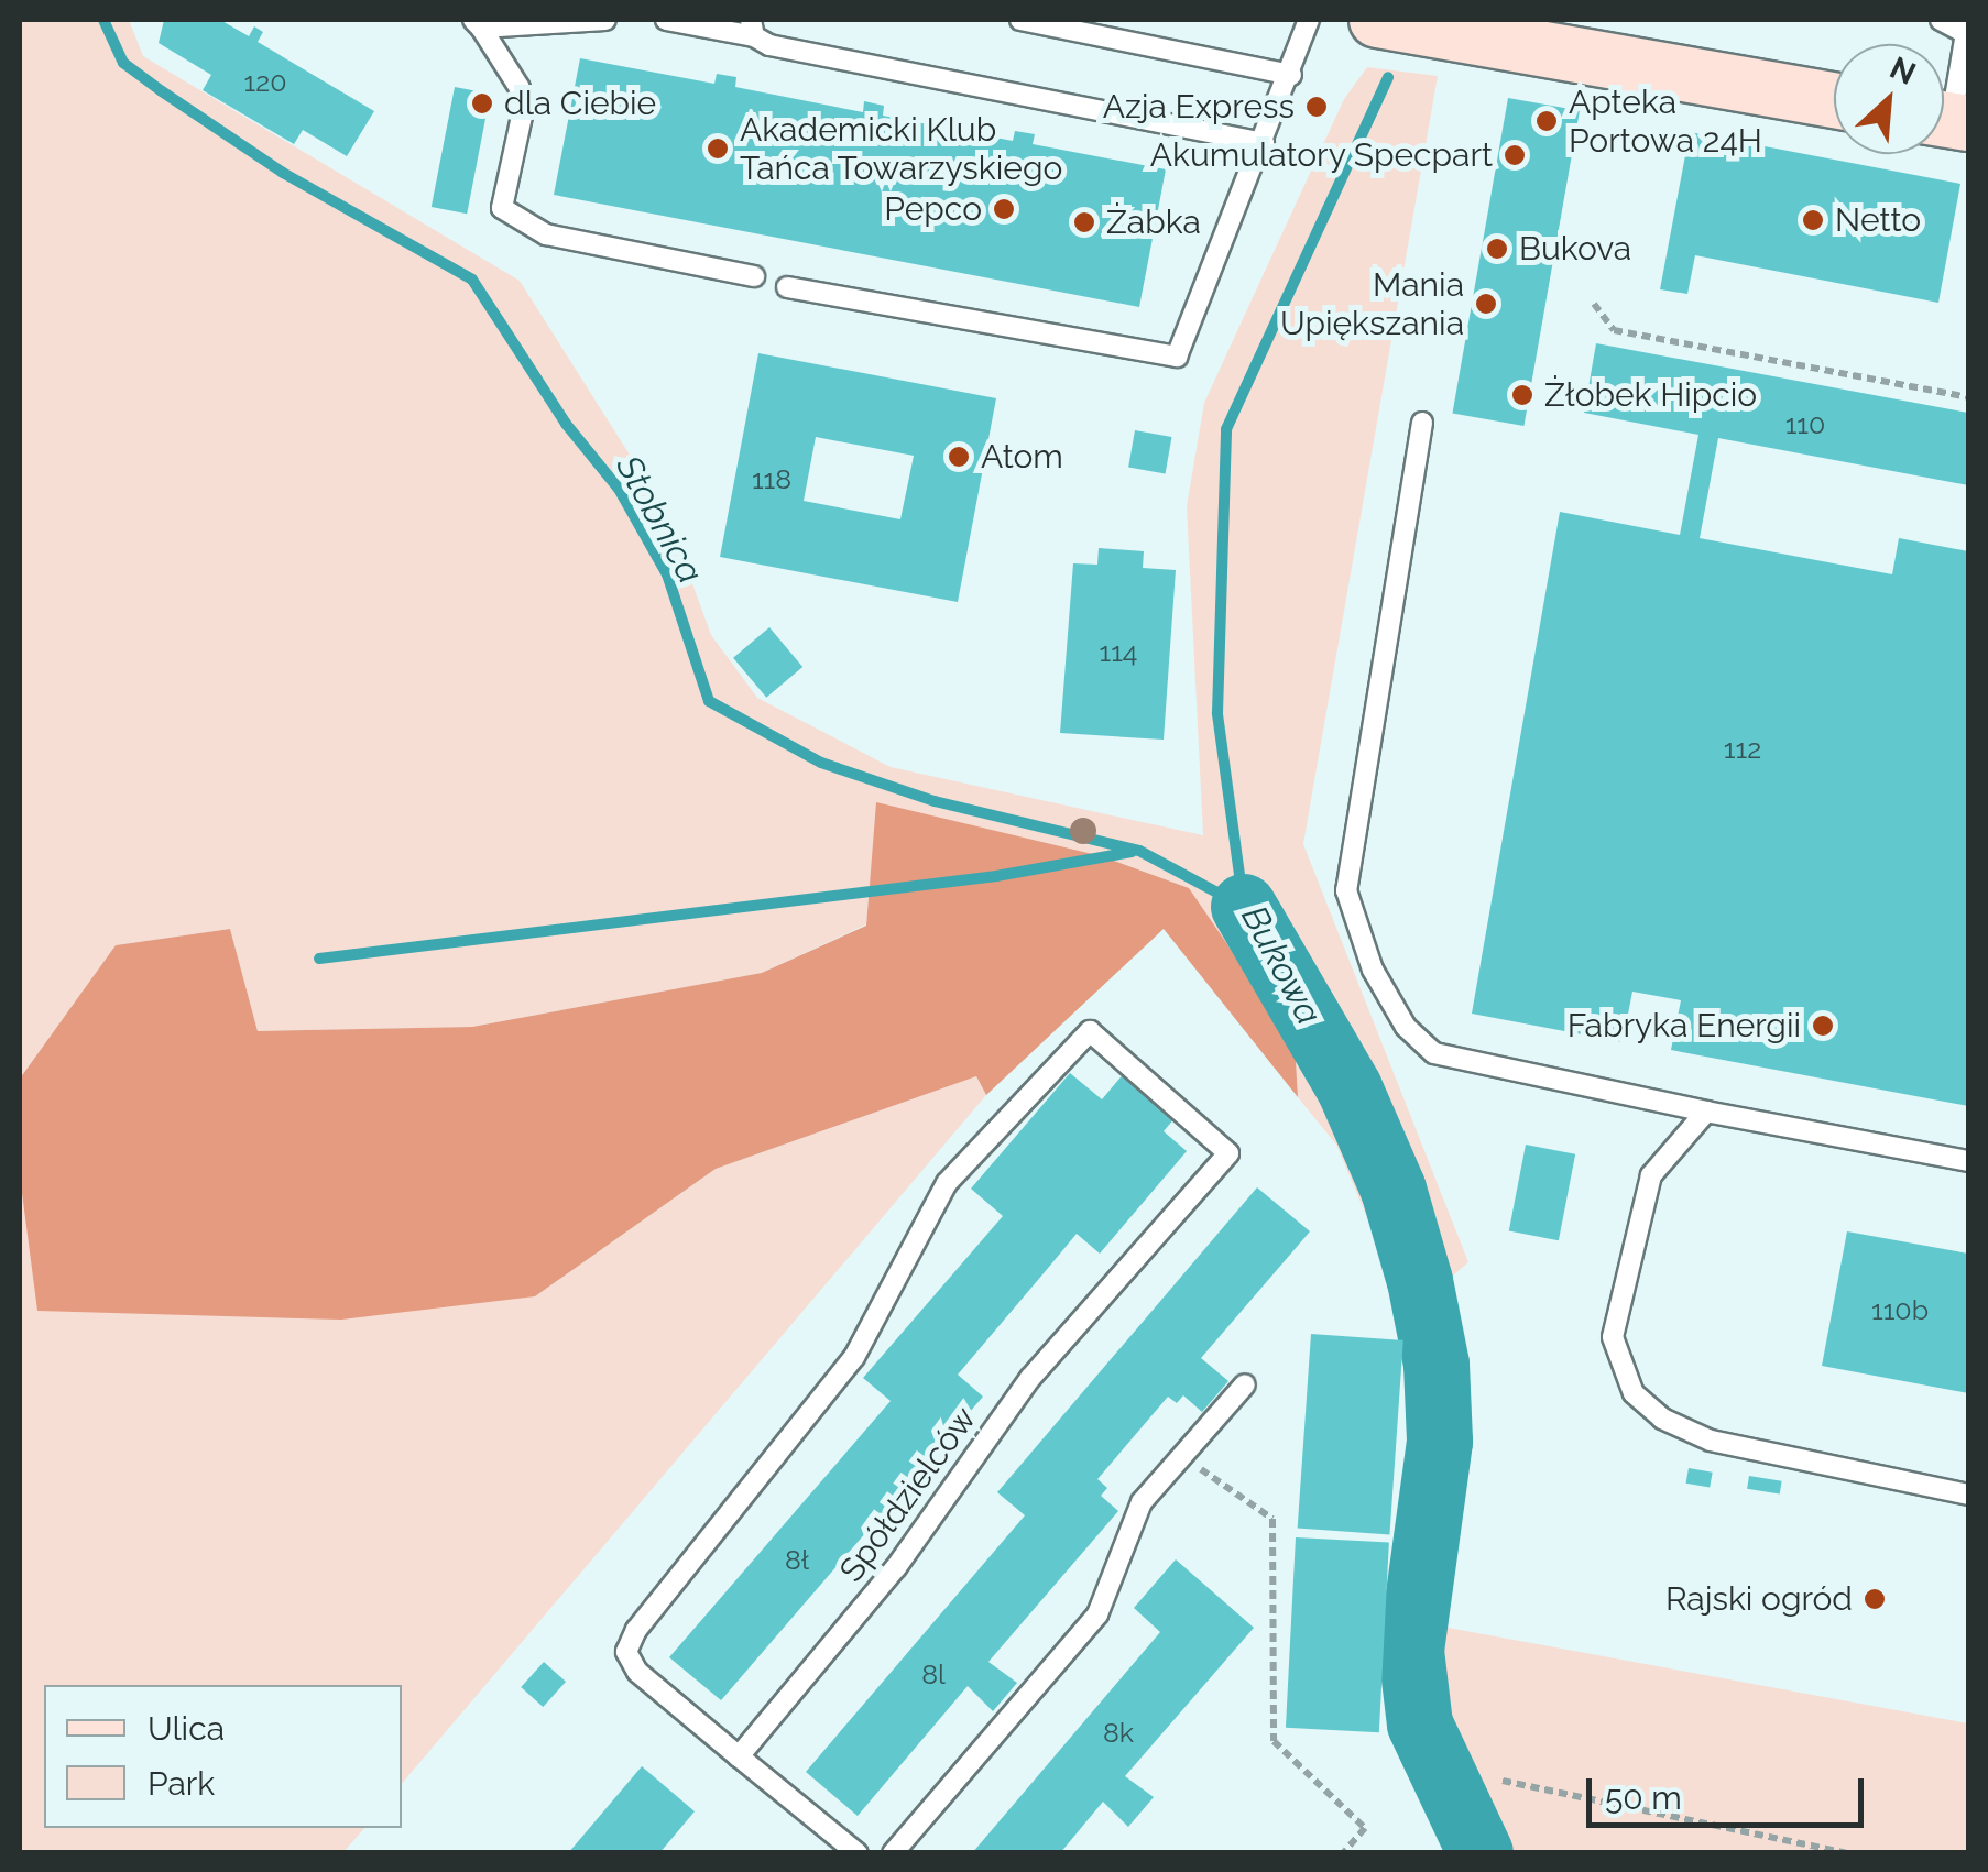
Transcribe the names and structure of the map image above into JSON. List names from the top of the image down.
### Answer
{
  "streets": {
    "lane": ["Spółdzielców"]
  },
  "water": ["Stobnica", "Bukowa"],
  "places": [
    "dla Ciebie",
    "Azja Express",
    "Apteka Portowa 24H",
    "Akademicki Klub Tańca Towarzyskiego",
    "Akumulatory Specpart",
    "Pepco",
    "Netto",
    "Żabka",
    "Bukova",
    "Mania Upiększania",
    "Żłobek Hipcio",
    "Atom",
    "Fabryka Energii",
    "Rajski ogród"
  ],
  "house_numbers": [
    "120",
    "110",
    "118",
    "114",
    "112",
    "110b",
    "8ł",
    "8l",
    "8k"
  ],
  "legend": ["Ulica", "Park"],
  "scale_bar": "50 m",
  "north": "top right"
}
